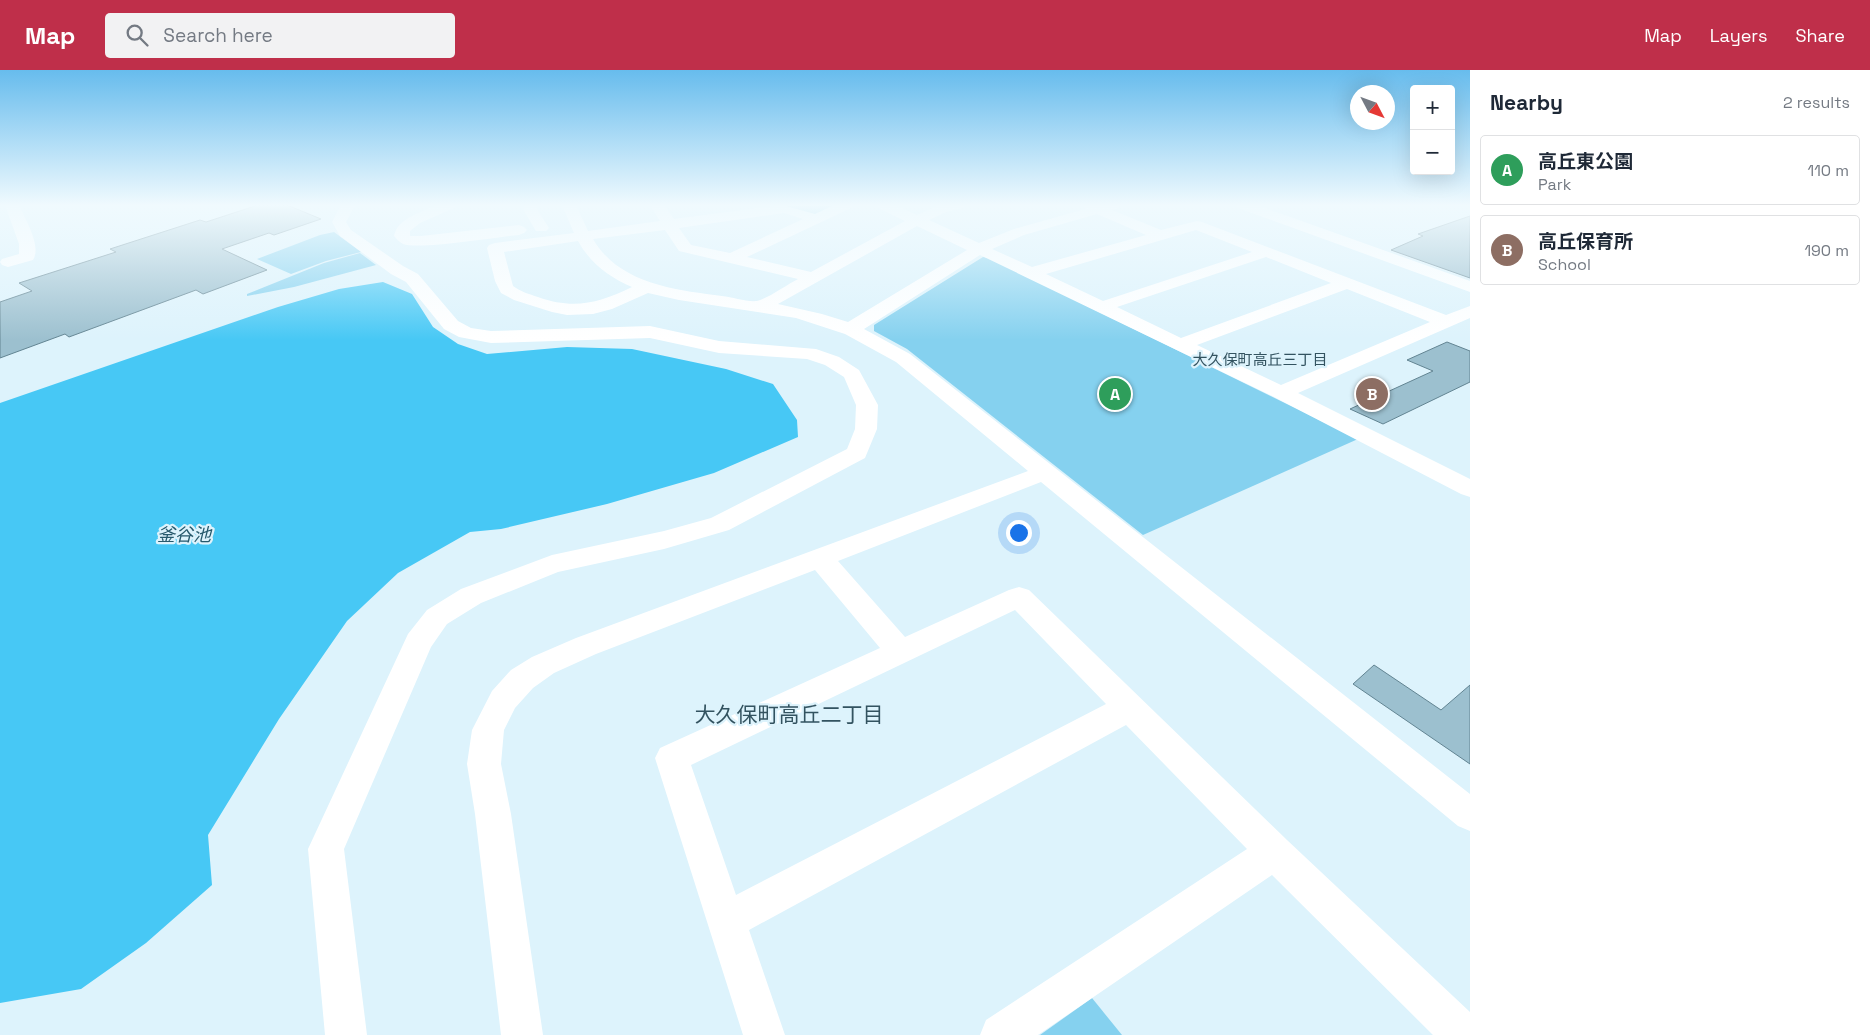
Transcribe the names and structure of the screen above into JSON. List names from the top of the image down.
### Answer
{
  "districts": ["大久保町高丘三丁目", "大久保町高丘二丁目"],
  "water": ["釜谷池"],
  "north": "bottom right",
  "page": {
    "header": "Map",
    "search": "Search here",
    "nav": ["Map", "Layers", "Share"],
    "heading": ["Nearby", "2 results"],
    "map_buttons": ["+", "−"],
    "list": [
      {
        "mark": "A",
        "name": "高丘東公園",
        "note": "Park",
        "value": "110 m"
      },
      {
        "mark": "B",
        "name": "高丘保育所",
        "note": "School",
        "value": "190 m"
      }
    ],
    "pins": ["A", "B"]
  }
}
